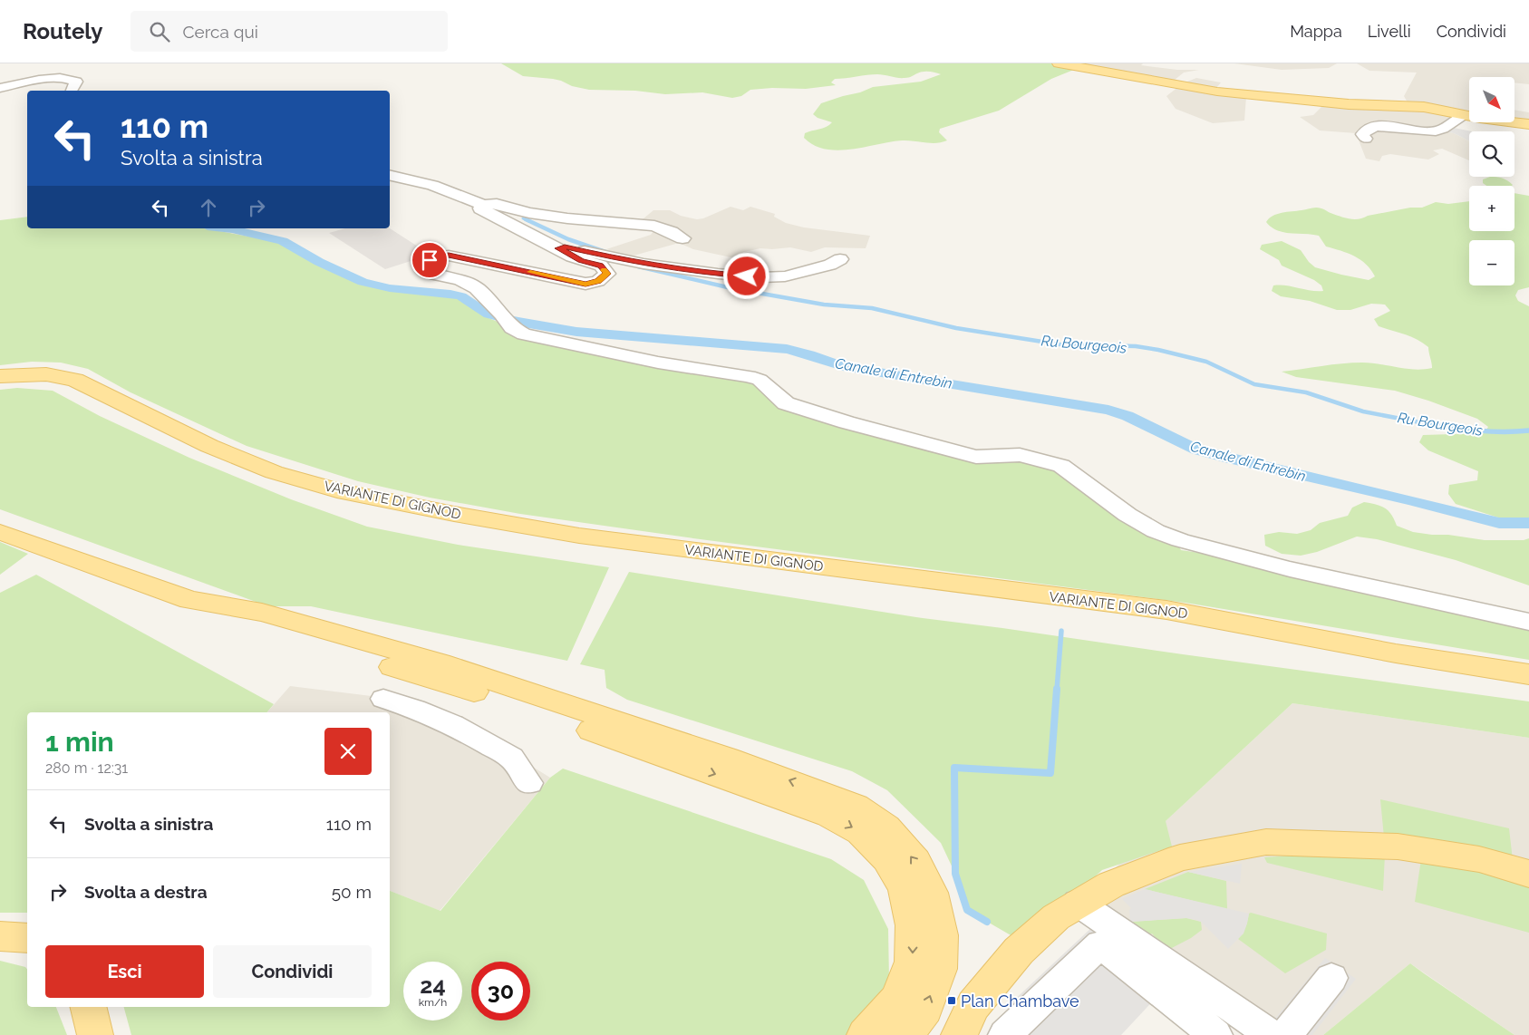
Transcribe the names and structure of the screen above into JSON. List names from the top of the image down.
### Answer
{
  "streets": {
    "main road": ["VARIANTE DI GIGNOD"]
  },
  "water": ["Ru Bourgeois", "Canale di Entrebin"],
  "places": {
    "transit": ["Plan Chambave"]
  },
  "north": "bottom right",
  "page": {
    "header": "Routely",
    "search": "Cerca qui",
    "nav": ["Mappa", "Livelli", "Condividi"],
    "map_buttons": ["+", "−"],
    "turn": ["110 m", "Svolta a sinistra"],
    "heading": ["1 min", "280 m · 12:31"],
    "list": [
      {
        "name": "Svolta a sinistra",
        "value": "110 m"
      },
      {
        "name": "Svolta a destra",
        "value": "50 m"
      }
    ],
    "buttons": ["Esci", "Condividi"],
    "speed": "24 km/h",
    "limit": "30"
  }
}
